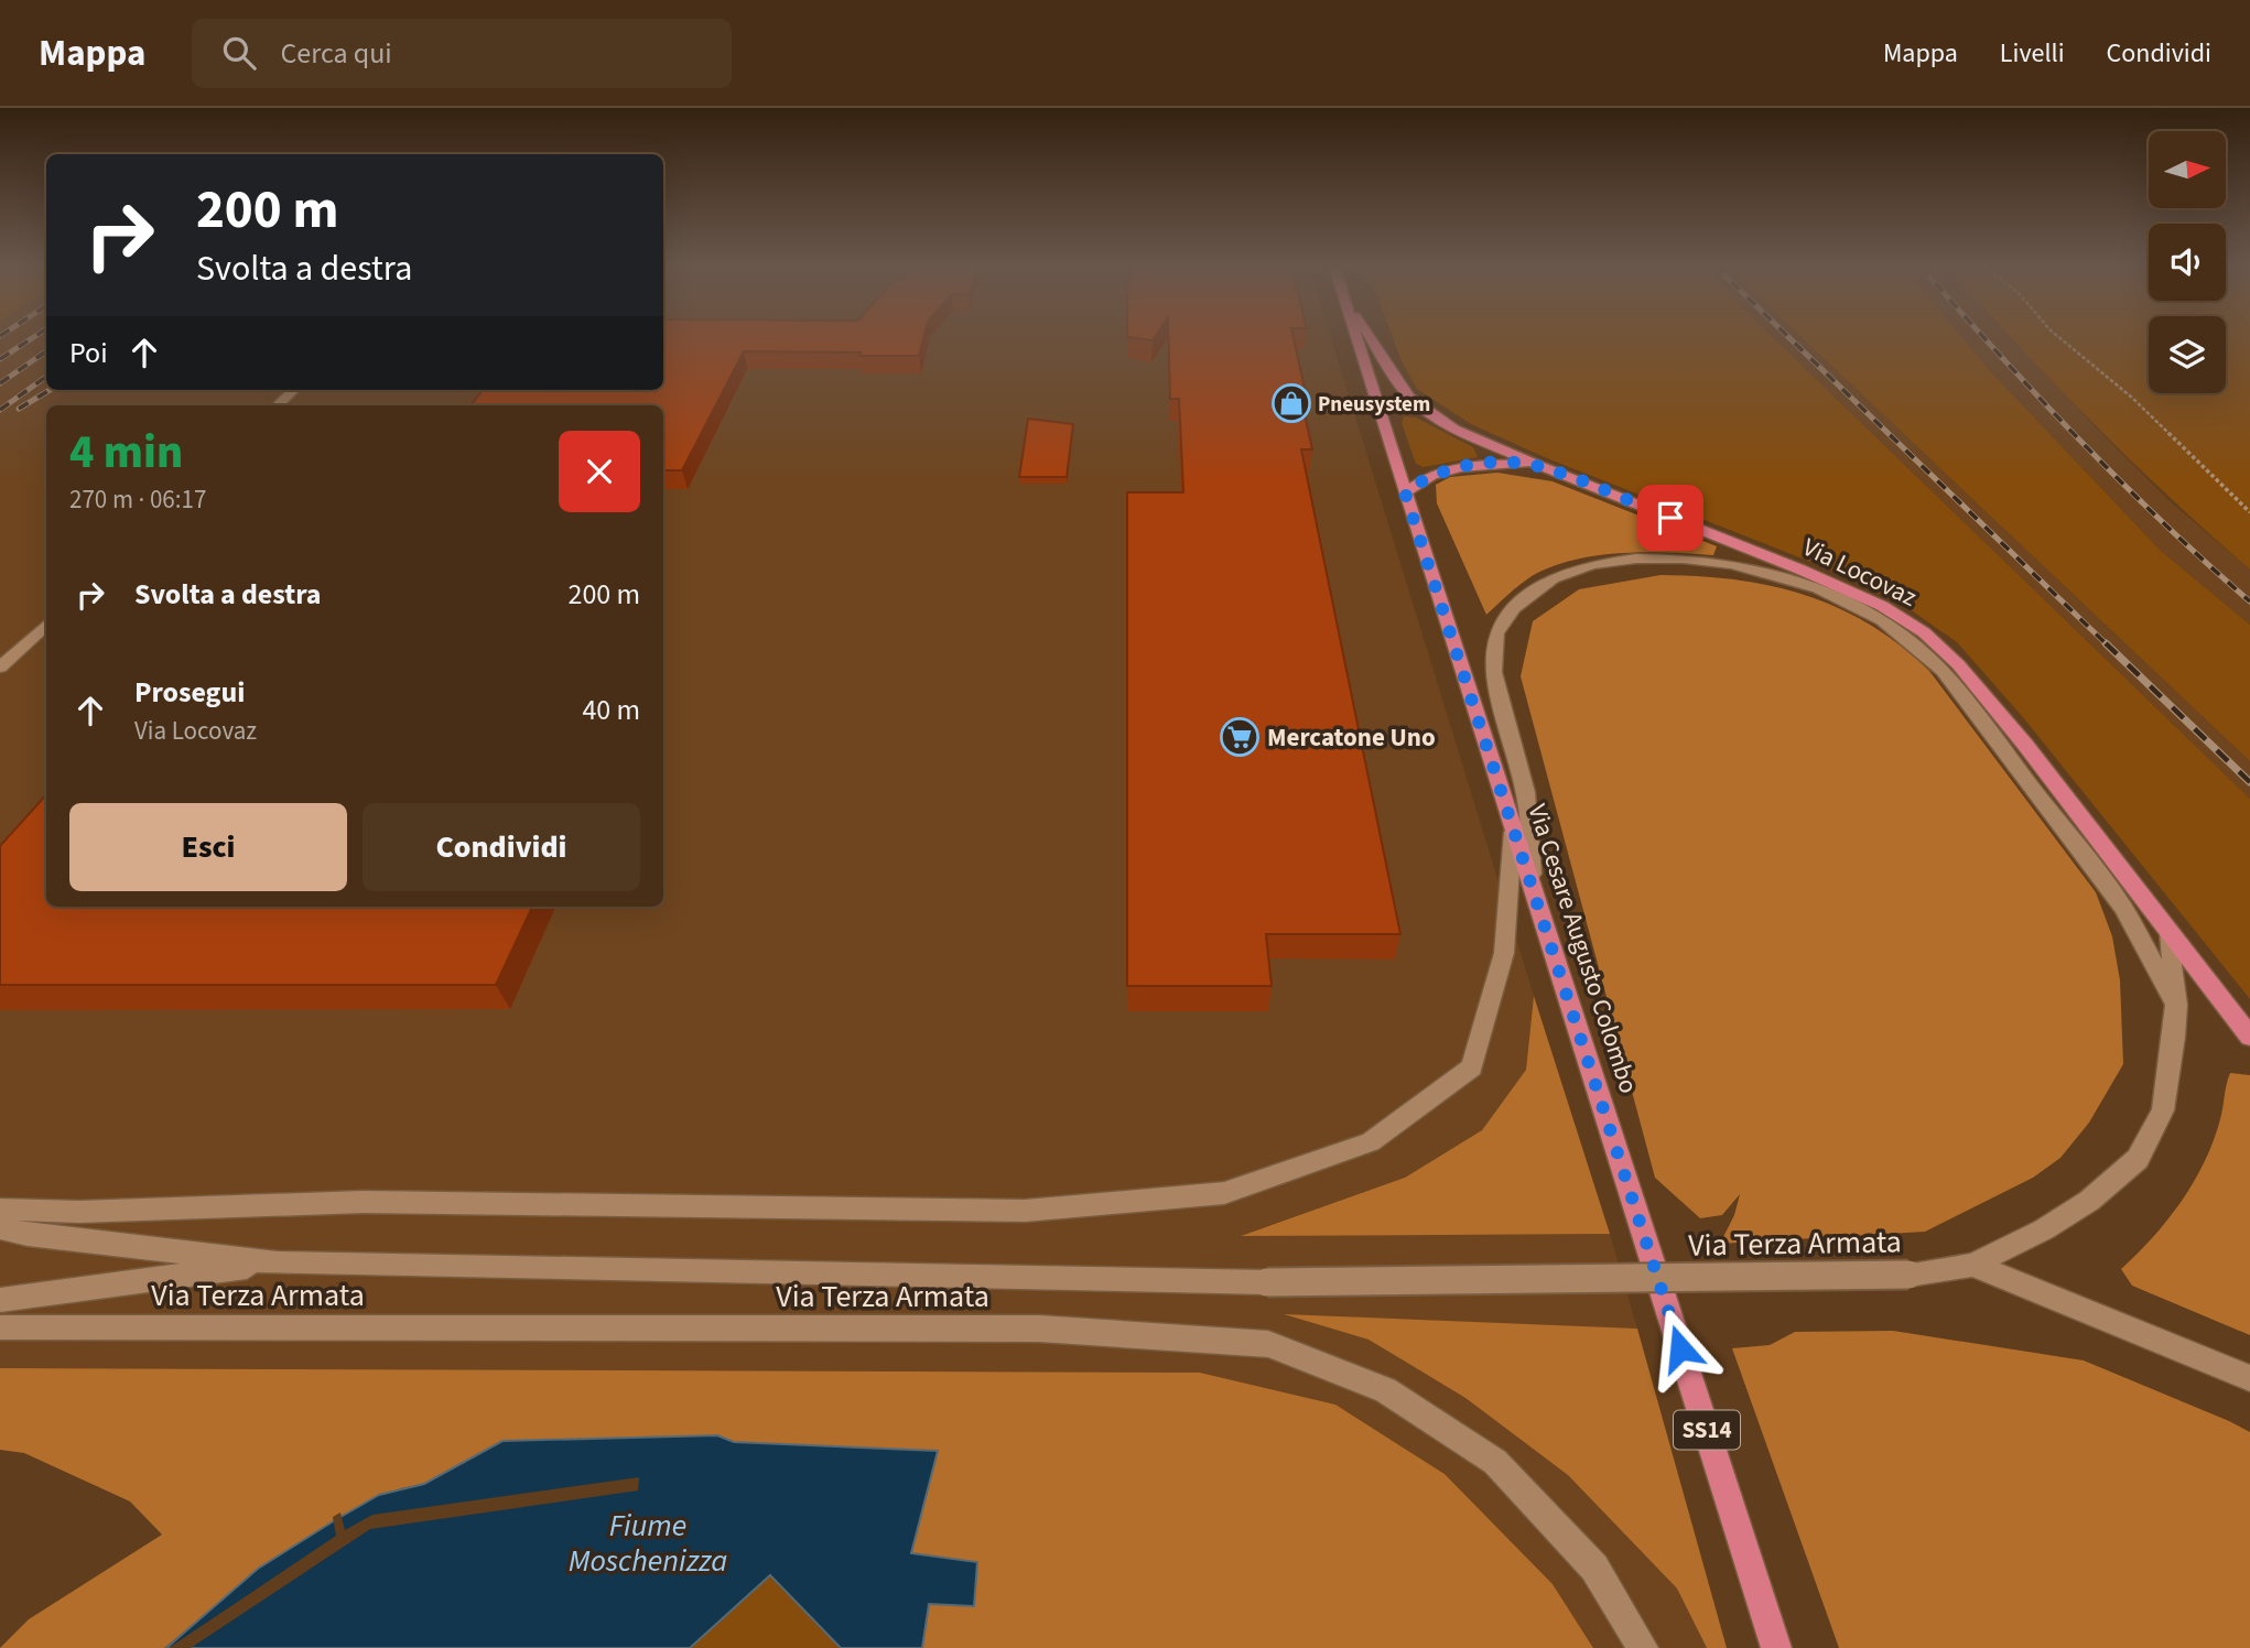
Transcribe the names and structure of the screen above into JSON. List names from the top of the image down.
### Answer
{
  "streets": {
    "main road": ["Via Locovaz", "Via Cesare Augusto Colombo", "SS14"],
    "street": ["Via Terza Armata"]
  },
  "crossings": [
    ["Via Locovaz", "Via Cesare Augusto Colombo"],
    ["Via Locovaz", "Via Terza Armata"]
  ],
  "water": ["Fiume Moschenizza"],
  "places": {
    "shop": ["Pneusystem"],
    "supermarket": ["Mercatone Uno"]
  },
  "north": "right",
  "page": {
    "header": "Mappa",
    "search": "Cerca qui",
    "nav": ["Mappa", "Livelli", "Condividi"],
    "turn": ["200 m", "Svolta a destra"],
    "then": "Poi",
    "heading": ["4 min", "270 m · 06:17"],
    "list": [
      {
        "name": "Svolta a destra",
        "value": "200 m"
      },
      {
        "name": "Prosegui",
        "note": "Via Locovaz",
        "value": "40 m"
      }
    ],
    "buttons": ["Esci", "Condividi"]
  }
}
